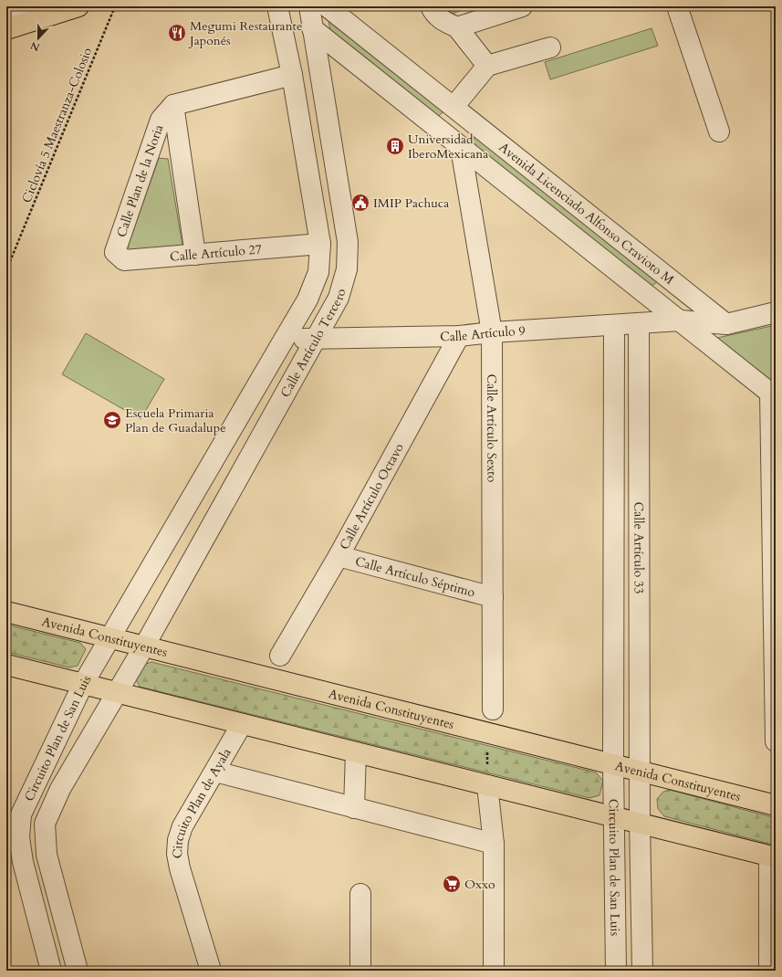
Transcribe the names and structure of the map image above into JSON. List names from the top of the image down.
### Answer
{
  "streets": {
    "main road": ["Avenida Constituyentes"],
    "street": [
      "Calle Plan de la Noria",
      "Avenida Licenciado Alfonso Cravioto M",
      "Calle Artículo 27",
      "Calle Artículo 9",
      "Calle Artículo Tercero",
      "Calle Artículo Sexto",
      "Calle Artículo Octavo",
      "Calle Artículo 33",
      "Calle Artículo Séptimo",
      "Circuito Plan de San Luis",
      "Circuito Plan de Ayala"
    ],
    "path": ["Ciclovía 5 Maestranza-Colosio"]
  },
  "crossings": [
    ["Calle Plan de la Noria", "Calle Artículo 27"],
    ["Avenida Licenciado Alfonso Cravioto M", "Calle Artículo 9"],
    ["Avenida Licenciado Alfonso Cravioto M", "Calle Artículo Tercero"],
    ["Avenida Licenciado Alfonso Cravioto M", "Calle Artículo Sexto"],
    ["Calle Artículo 27", "Calle Artículo Tercero"],
    ["Calle Artículo 9", "Calle Artículo Tercero"],
    ["Calle Artículo 9", "Calle Artículo Sexto"],
    ["Calle Artículo 9", "Calle Artículo Octavo"],
    ["Calle Artículo 9", "Calle Artículo 33"],
    ["Calle Artículo Tercero", "Avenida Constituyentes"],
    ["Calle Artículo Tercero", "Circuito Plan de San Luis"],
    ["Calle Artículo Sexto", "Calle Artículo Séptimo"],
    ["Calle Artículo Octavo", "Calle Artículo Séptimo"],
    ["Calle Artículo 33", "Avenida Constituyentes"],
    ["Calle Artículo 33", "Circuito Plan de San Luis"],
    ["Avenida Constituyentes", "Circuito Plan de San Luis"]
  ],
  "places": {
    "restaurant": ["Megumi Restaurante Japonés"],
    "building": ["Universidad IberoMexicana"],
    "public building": ["IMIP Pachuca"],
    "school or university": ["Escuela Primaria Plan de Guadalupe"],
    "supermarket": ["Oxxo"]
  },
  "north": "bottom"
}
